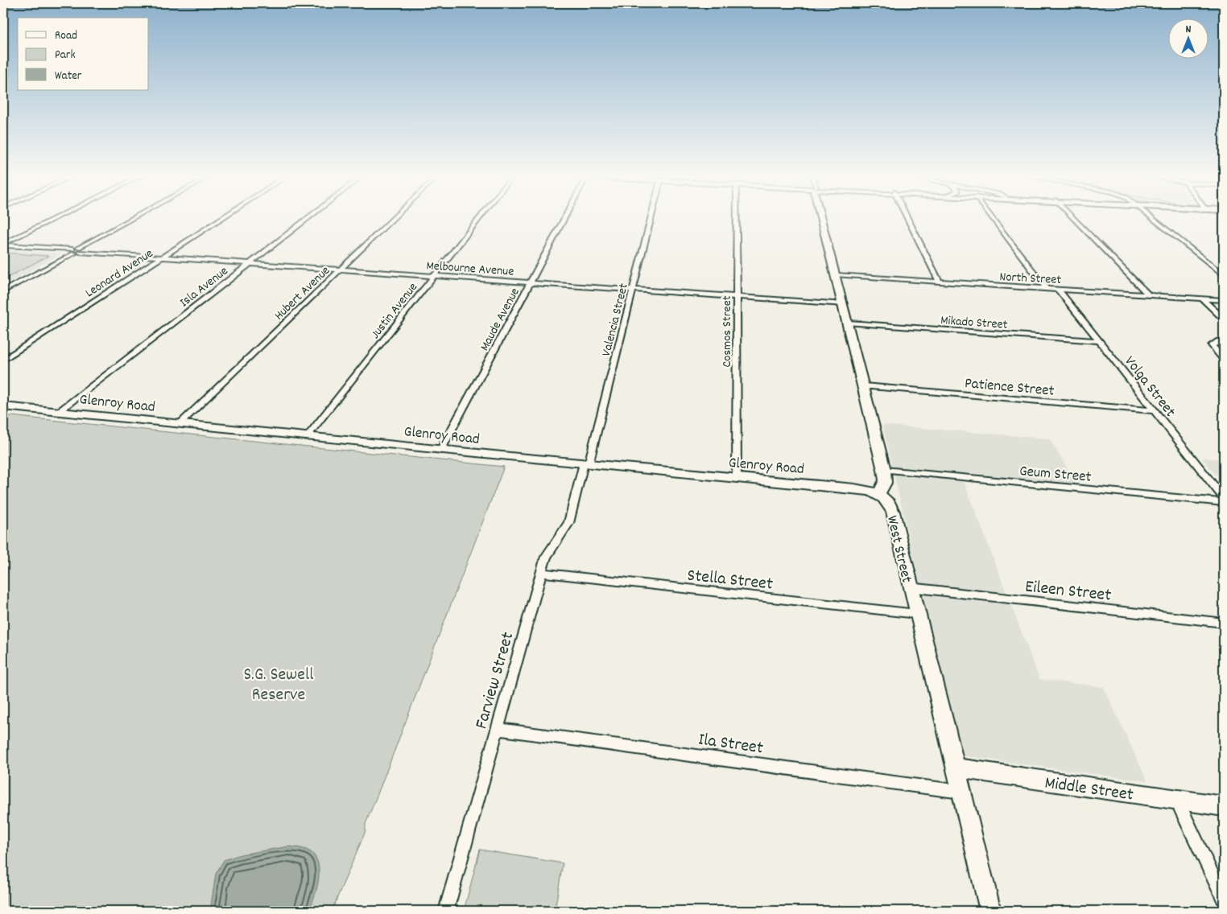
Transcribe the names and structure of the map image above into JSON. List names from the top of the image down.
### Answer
{
  "streets": {
    "street": [
      "Melbourne Avenue",
      "Leonard Avenue",
      "North Street",
      "Isla Avenue",
      "Hubert Avenue",
      "Justin Avenue",
      "Maude Avenue",
      "Valencia Street",
      "Mikado Street",
      "Cosmos Street",
      "Patience Street",
      "Volga Street",
      "Glenroy Road",
      "Geum Street",
      "West Street",
      "Stella Street",
      "Eileen Street",
      "Farview Street",
      "Ila Street",
      "Middle Street"
    ]
  },
  "crossings": [
    ["Melbourne Avenue", "Leonard Avenue"],
    ["Melbourne Avenue", "Isla Avenue"],
    ["Melbourne Avenue", "Hubert Avenue"],
    ["Melbourne Avenue", "Justin Avenue"],
    ["Melbourne Avenue", "Maude Avenue"],
    ["Melbourne Avenue", "Valencia Street"],
    ["Melbourne Avenue", "Cosmos Street"],
    ["North Street", "Volga Street"],
    ["Isla Avenue", "Glenroy Road"],
    ["Hubert Avenue", "Glenroy Road"],
    ["Justin Avenue", "Glenroy Road"],
    ["Maude Avenue", "Glenroy Road"],
    ["Valencia Street", "Glenroy Road"],
    ["Valencia Street", "Farview Street"],
    ["Mikado Street", "Volga Street"],
    ["Cosmos Street", "Glenroy Road"],
    ["Patience Street", "Volga Street"],
    ["Glenroy Road", "West Street"],
    ["Glenroy Road", "Farview Street"],
    ["West Street", "Stella Street"],
    ["West Street", "Eileen Street"],
    ["West Street", "Ila Street"],
    ["West Street", "Middle Street"],
    ["Stella Street", "Farview Street"],
    ["Farview Street", "Ila Street"]
  ],
  "parks": ["S.G. Sewell Reserve"],
  "legend": ["Road", "Park", "Water"],
  "north": "top"
}
